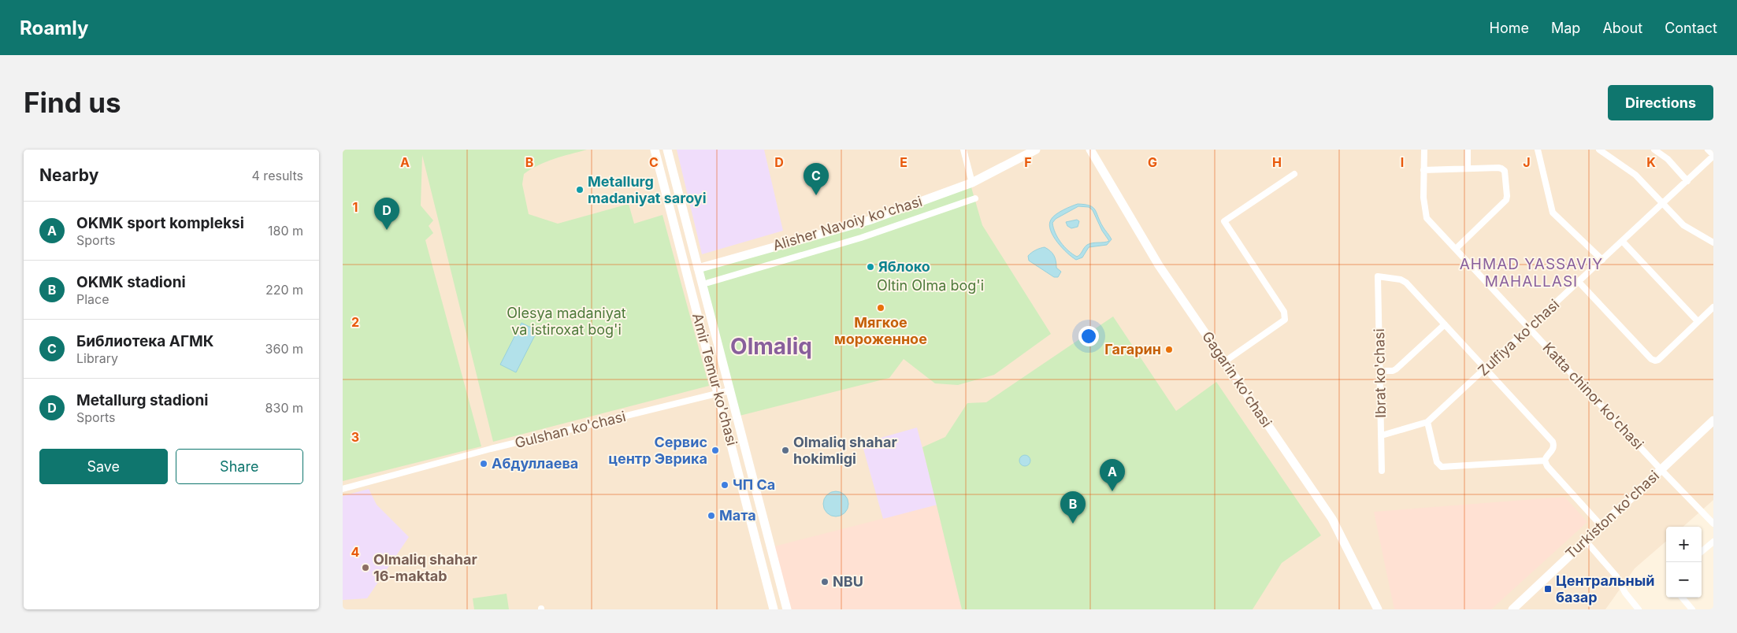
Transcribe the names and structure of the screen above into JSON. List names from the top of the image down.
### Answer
{
  "streets": {
    "main road": [
      "Alisher Navoiy ko'chasi",
      "Amir Temur ko'chasi",
      "Gagarin ko'chasi",
      "Turkiston ko'chasi"
    ],
    "street": [
      "Zulfiya ko'chasi",
      "Ibrat ko'chasi",
      "Katta chinor ko'chasi",
      "Gulshan ko'chasi"
    ]
  },
  "crossings": [
    ["Alisher Navoiy ko'chasi", "Amir Temur ko'chasi"],
    ["Zulfiya ko'chasi", "Ibrat ko'chasi"],
    ["Zulfiya ko'chasi", "Katta chinor ko'chasi"],
    ["Amir Temur ko'chasi", "Gulshan ko'chasi"],
    ["Katta chinor ko'chasi", "Turkiston ko'chasi"]
  ],
  "districts": ["AHMAD YASSAVIY MAHALLASI", "Olmaliq"],
  "parks": ["Oltin Olma bog'i", "Olesya madaniyat va istiroxat bog'i"],
  "places": {
    "other": [
      "Metallurg madaniyat saroyi",
      "Яблоко",
      "Мягкое мороженное",
      "Гагарин",
      "Сервис центр Эврика",
      "Olmaliq shahar hokimligi",
      "Абдуллаева",
      "ЧП Са",
      "Мата",
      "Olmaliq shahar 16-maktab",
      "NBU"
    ],
    "transit": ["Центральный базар"]
  },
  "page": {
    "header": "Roamly",
    "nav": [
      "Home",
      "Map",
      "About",
      "Contact"
    ],
    "buttons": [
      "Directions",
      ["Save", "Share"]
    ],
    "title": "Find us",
    "heading": ["Nearby", "4 results"],
    "pins": [
      "C",
      "D",
      "A",
      "B"
    ],
    "list": [
      {
        "mark": "A",
        "name": "OKMK sport kompleksi",
        "note": "Sports",
        "value": "180 m"
      },
      {
        "mark": "B",
        "name": "OKMK stadioni",
        "note": "Place",
        "value": "220 m"
      },
      {
        "mark": "C",
        "name": "Библиотека АГМК",
        "note": "Library",
        "value": "360 m"
      },
      {
        "mark": "D",
        "name": "Metallurg stadioni",
        "note": "Sports",
        "value": "830 m"
      }
    ],
    "map_buttons": ["+", "−"]
  },
  "grid": {
    "columns": [
      "A",
      "B",
      "C",
      "D",
      "E",
      "F",
      "G",
      "H",
      "I",
      "J",
      "K"
    ],
    "rows": [
      "1",
      "2",
      "3",
      "4"
    ]
  }
}
